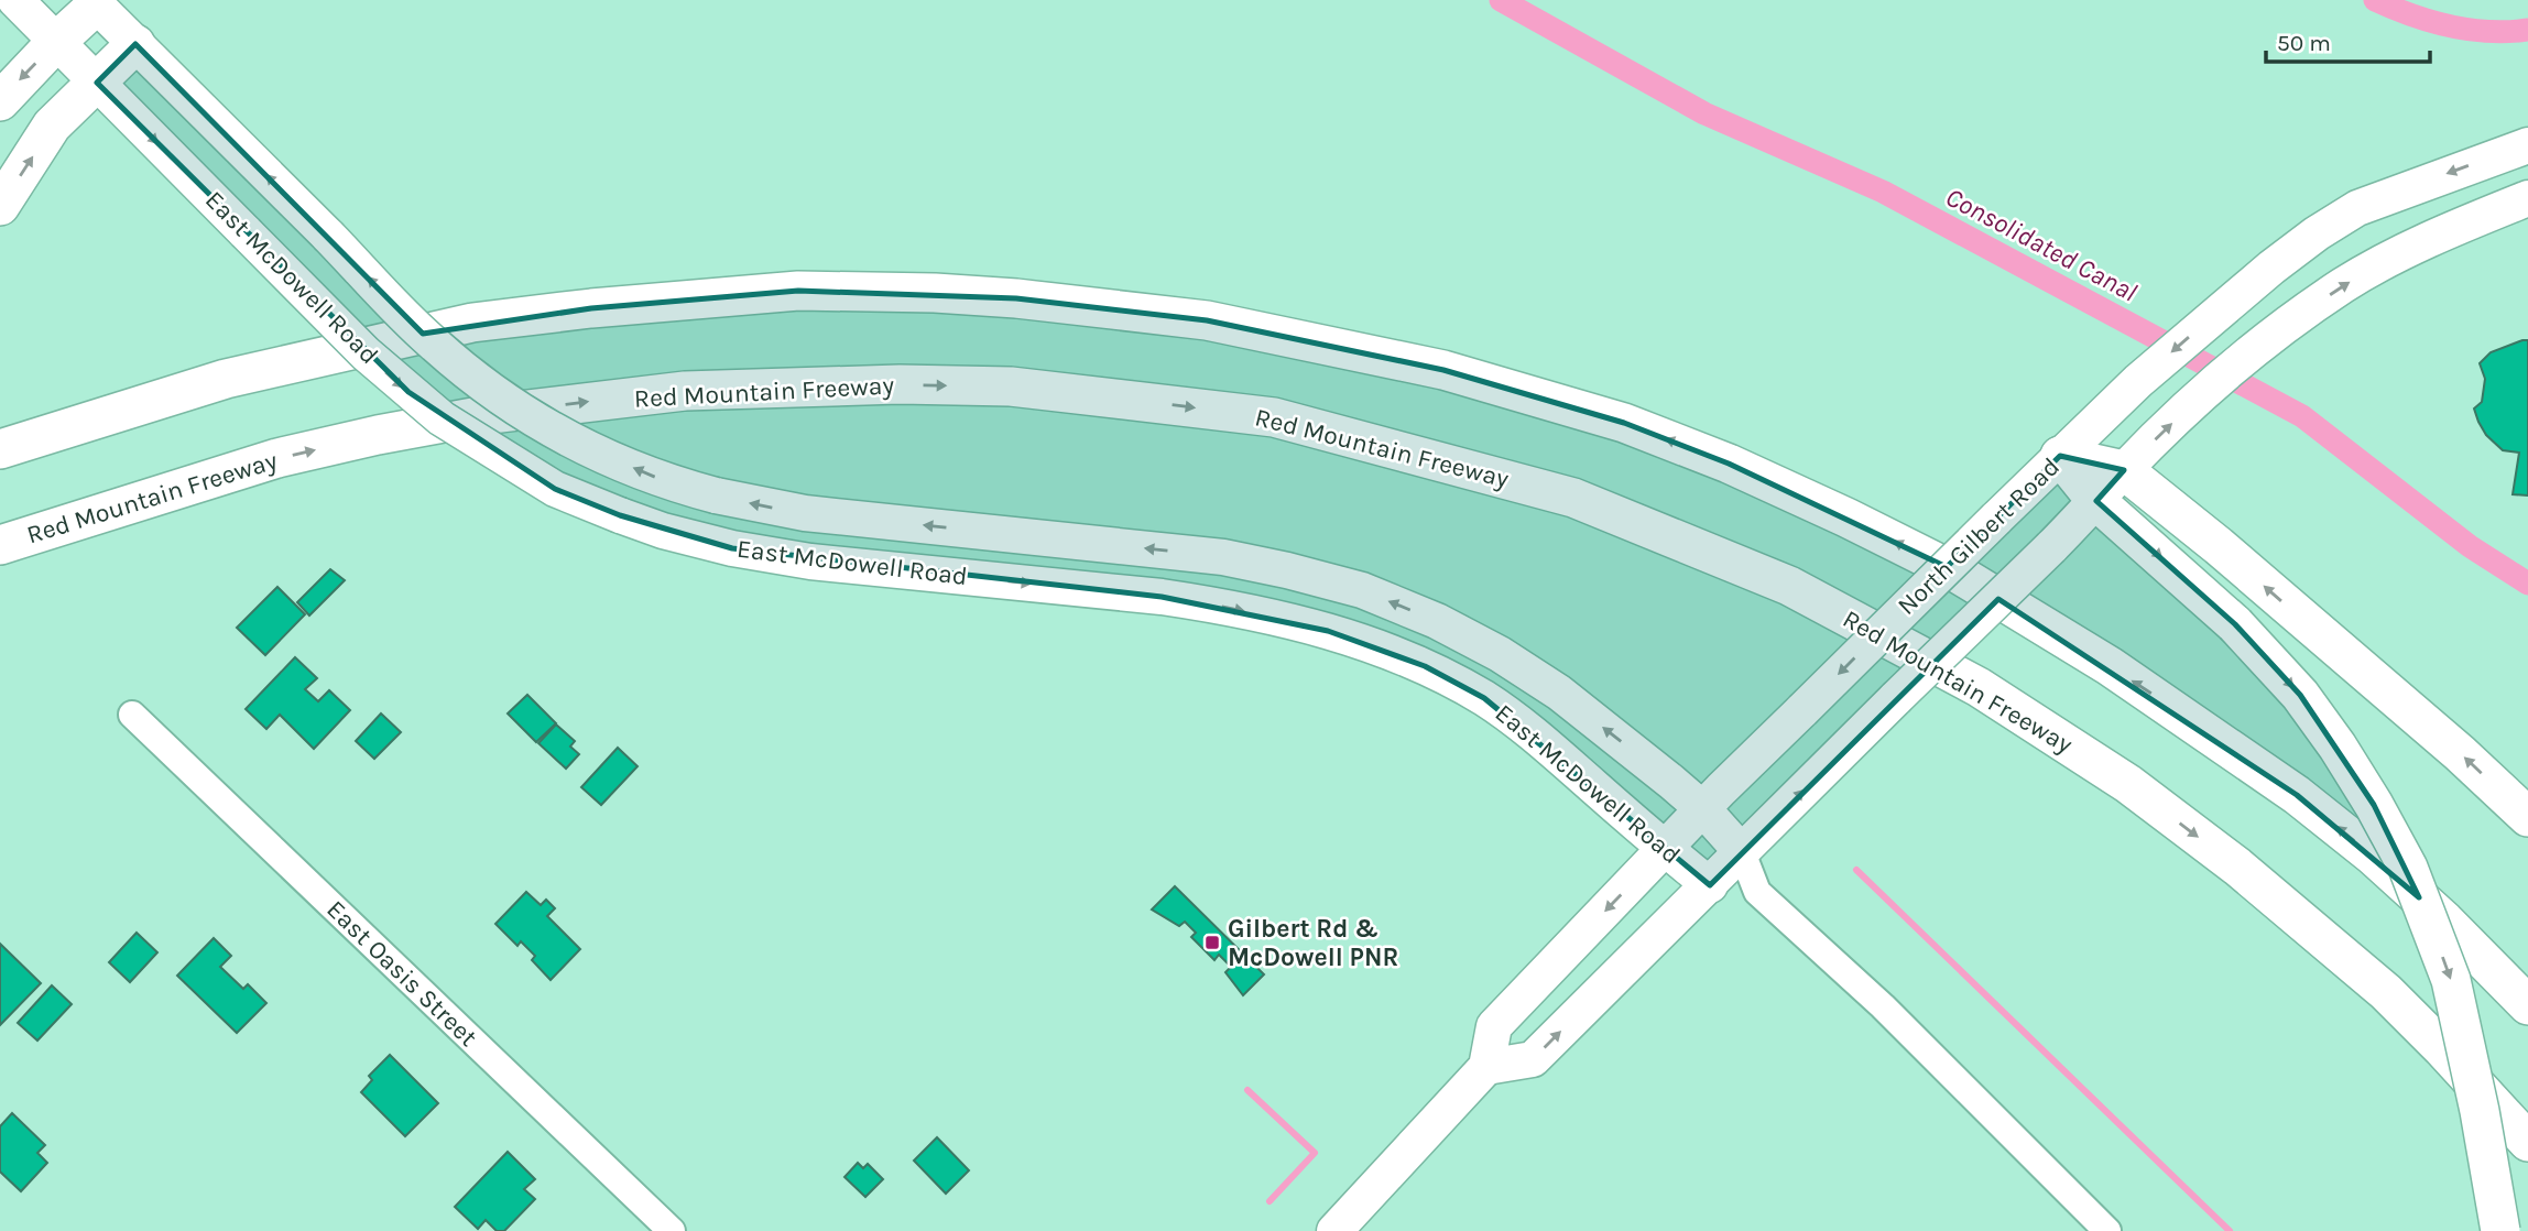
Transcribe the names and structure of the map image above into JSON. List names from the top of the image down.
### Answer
{
  "streets": {
    "highway": ["Red Mountain Freeway"],
    "main road": ["East McDowell Road", "North Gilbert Road"],
    "street": ["East Oasis Street"]
  },
  "crossings": [
    ["East McDowell Road", "North Gilbert Road"]
  ],
  "water": ["Consolidated Canal"],
  "places": {
    "transit": ["Gilbert Rd & McDowell PNR"]
  },
  "scale_bar": "50 m"
}
